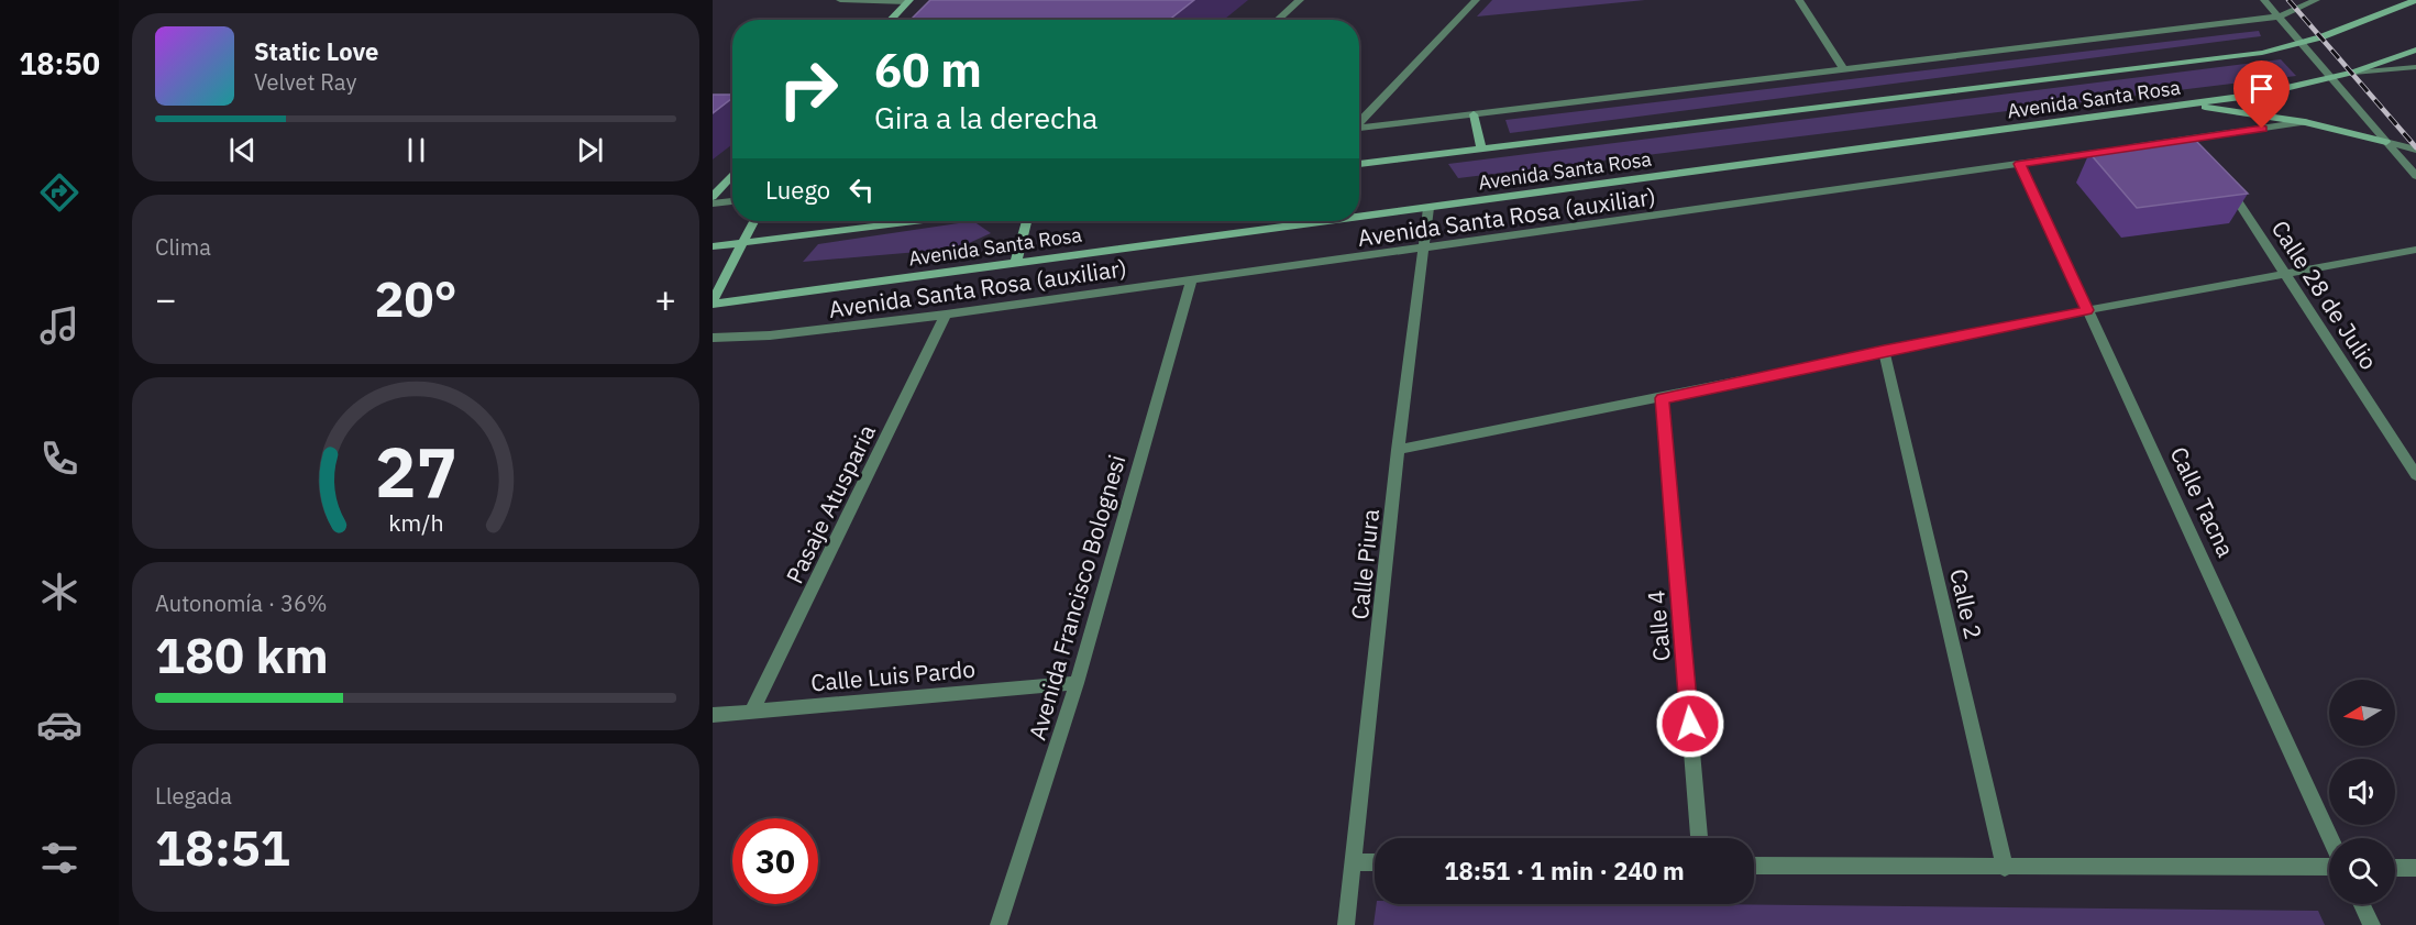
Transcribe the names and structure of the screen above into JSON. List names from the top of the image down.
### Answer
{
  "streets": {
    "main road": ["Avenida Santa Rosa"],
    "street": [
      "Avenida Santa Rosa (auxiliar)",
      "Calle 28 de Julio",
      "Calle Tacna",
      "Pasaje Atusparia",
      "Calle Piura",
      "Avenida Francisco Bolognesi",
      "Calle 2",
      "Calle 4",
      "Calle Luis Pardo"
    ]
  },
  "crossings": [
    ["Avenida Santa Rosa", "Calle Piura"],
    ["Avenida Santa Rosa (auxiliar)", "Calle Tacna"],
    ["Avenida Santa Rosa (auxiliar)", "Pasaje Atusparia"],
    ["Avenida Santa Rosa (auxiliar)", "Calle Piura"],
    ["Avenida Santa Rosa (auxiliar)", "Avenida Francisco Bolognesi"],
    ["Pasaje Atusparia", "Calle Luis Pardo"],
    ["Avenida Francisco Bolognesi", "Calle Luis Pardo"]
  ],
  "north": "left",
  "page": {
    "tabs": "18:50",
    "turn": ["60 m", "Gira a la derecha"],
    "song": ["Static Love", "Velvet Ray"],
    "then": "Luego",
    "tile": [
      "Clima",
      ["Autonomía · 36%", "180 km"],
      ["Llegada", "18:51"]
    ],
    "heat": ["−", "20°", "+"],
    "limit": "30",
    "trip": "18:51 · 1 min · 240 m",
    "gauge": ["27", "km/h"]
  }
}
